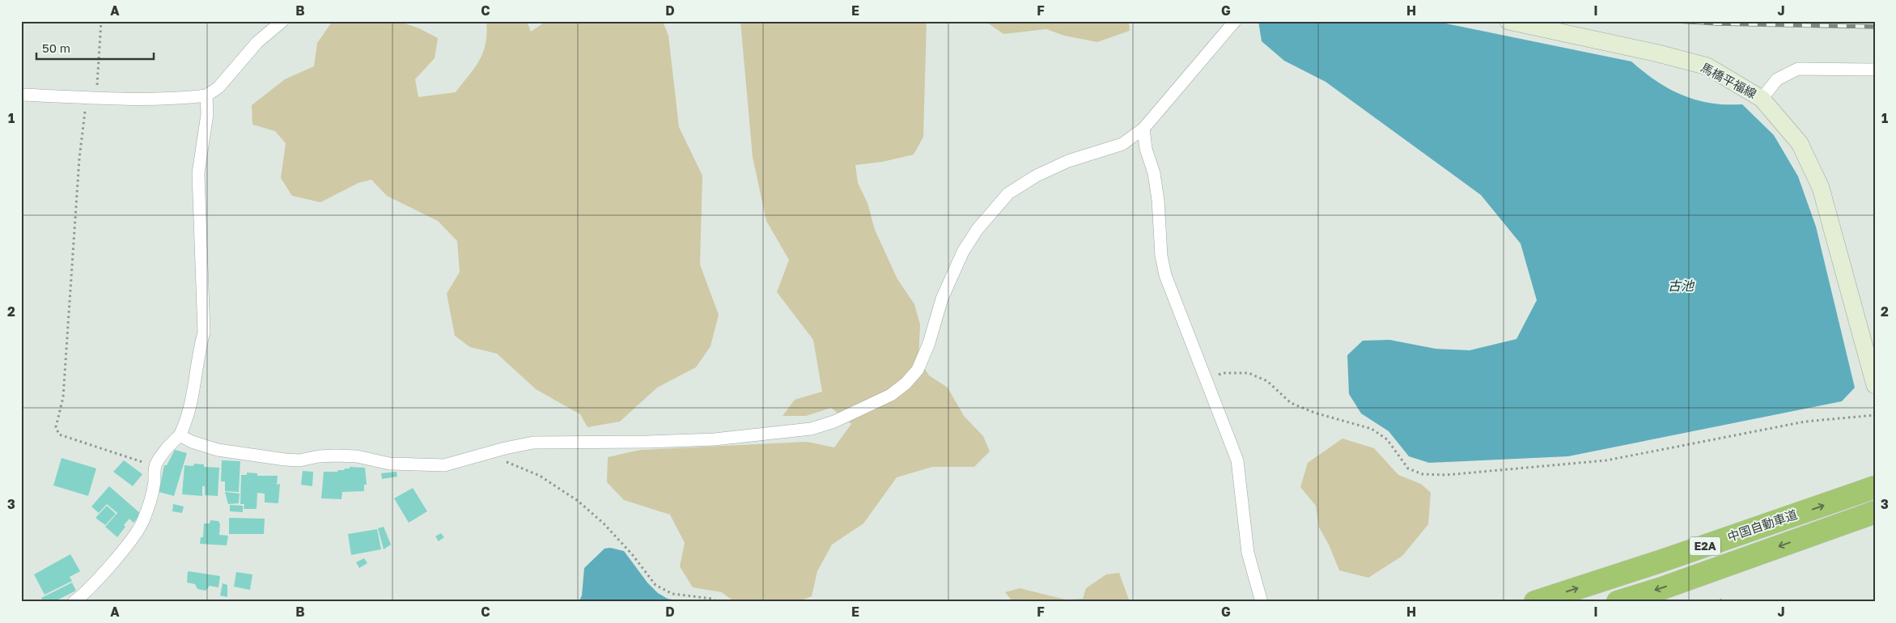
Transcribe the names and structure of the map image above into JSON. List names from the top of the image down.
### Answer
{
  "streets": {
    "highway": ["中国自動車道", "E2A"],
    "main road": ["馬橋平福線"]
  },
  "water": ["古池"],
  "scale_bar": "50 m",
  "grid": {
    "columns": [
      "A",
      "B",
      "C",
      "D",
      "E",
      "F",
      "G",
      "H",
      "I",
      "J"
    ],
    "rows": ["1", "2", "3"]
  }
}
